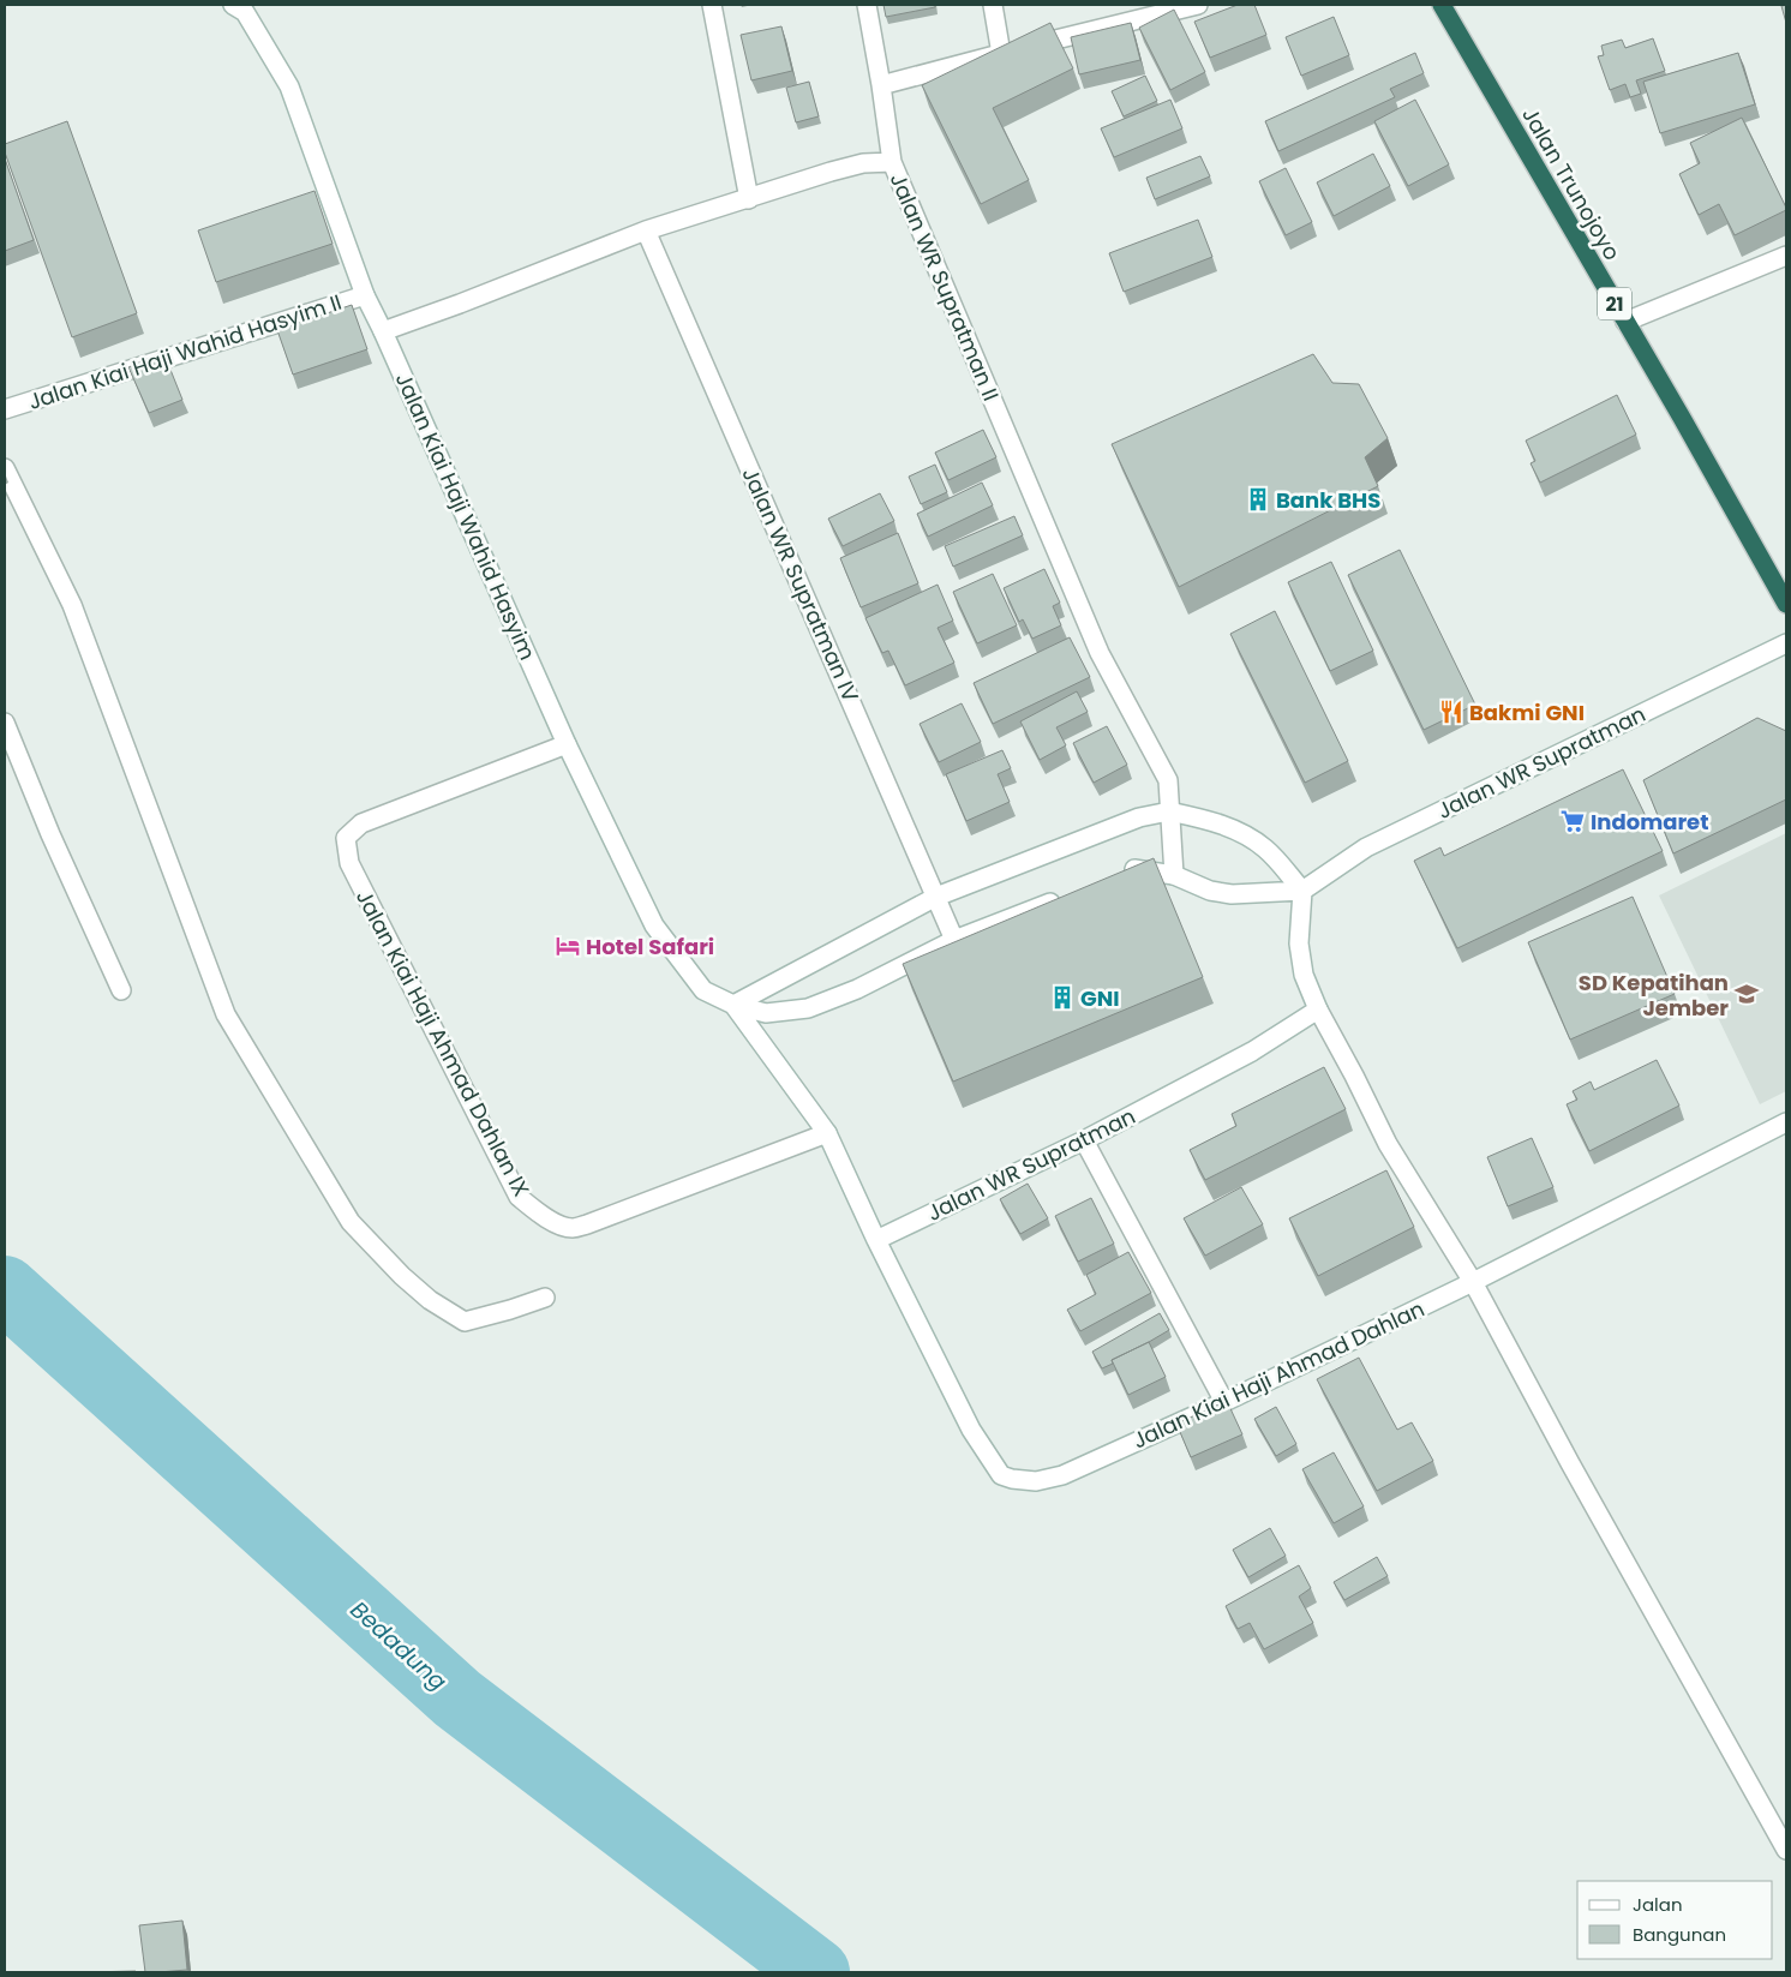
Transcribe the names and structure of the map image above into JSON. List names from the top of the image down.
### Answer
{
  "streets": {
    "highway": ["Jalan Trunojoyo", "21"],
    "street": [
      "Jalan WR Supratman II",
      "Jalan Kiai Haji Wahid Hasyim II",
      "Jalan Kiai Haji Wahid Hasyim",
      "Jalan WR Supratman IV",
      "Jalan WR Supratman",
      "Jalan Kiai Haji Ahmad Dahlan IX",
      "Jalan Kiai Haji Ahmad Dahlan"
    ]
  },
  "crossings": [
    ["Jalan WR Supratman II", "Jalan Kiai Haji Wahid Hasyim"],
    ["Jalan WR Supratman II", "Jalan WR Supratman IV"],
    ["Jalan Kiai Haji Wahid Hasyim II", "Jalan Kiai Haji Wahid Hasyim"],
    ["Jalan Kiai Haji Wahid Hasyim", "Jalan Kiai Haji Ahmad Dahlan IX"],
    ["Jalan WR Supratman", "Jalan Kiai Haji Ahmad Dahlan"]
  ],
  "water": ["Bedadung"],
  "places": {
    "building": ["Bank BHS", "GNI"],
    "restaurant": ["Bakmi GNI"],
    "supermarket": ["Indomaret"],
    "hotel": ["Hotel Safari"],
    "school or university": ["SD Kepatihan Jember"]
  },
  "legend": ["Jalan", "Bangunan"]
}
